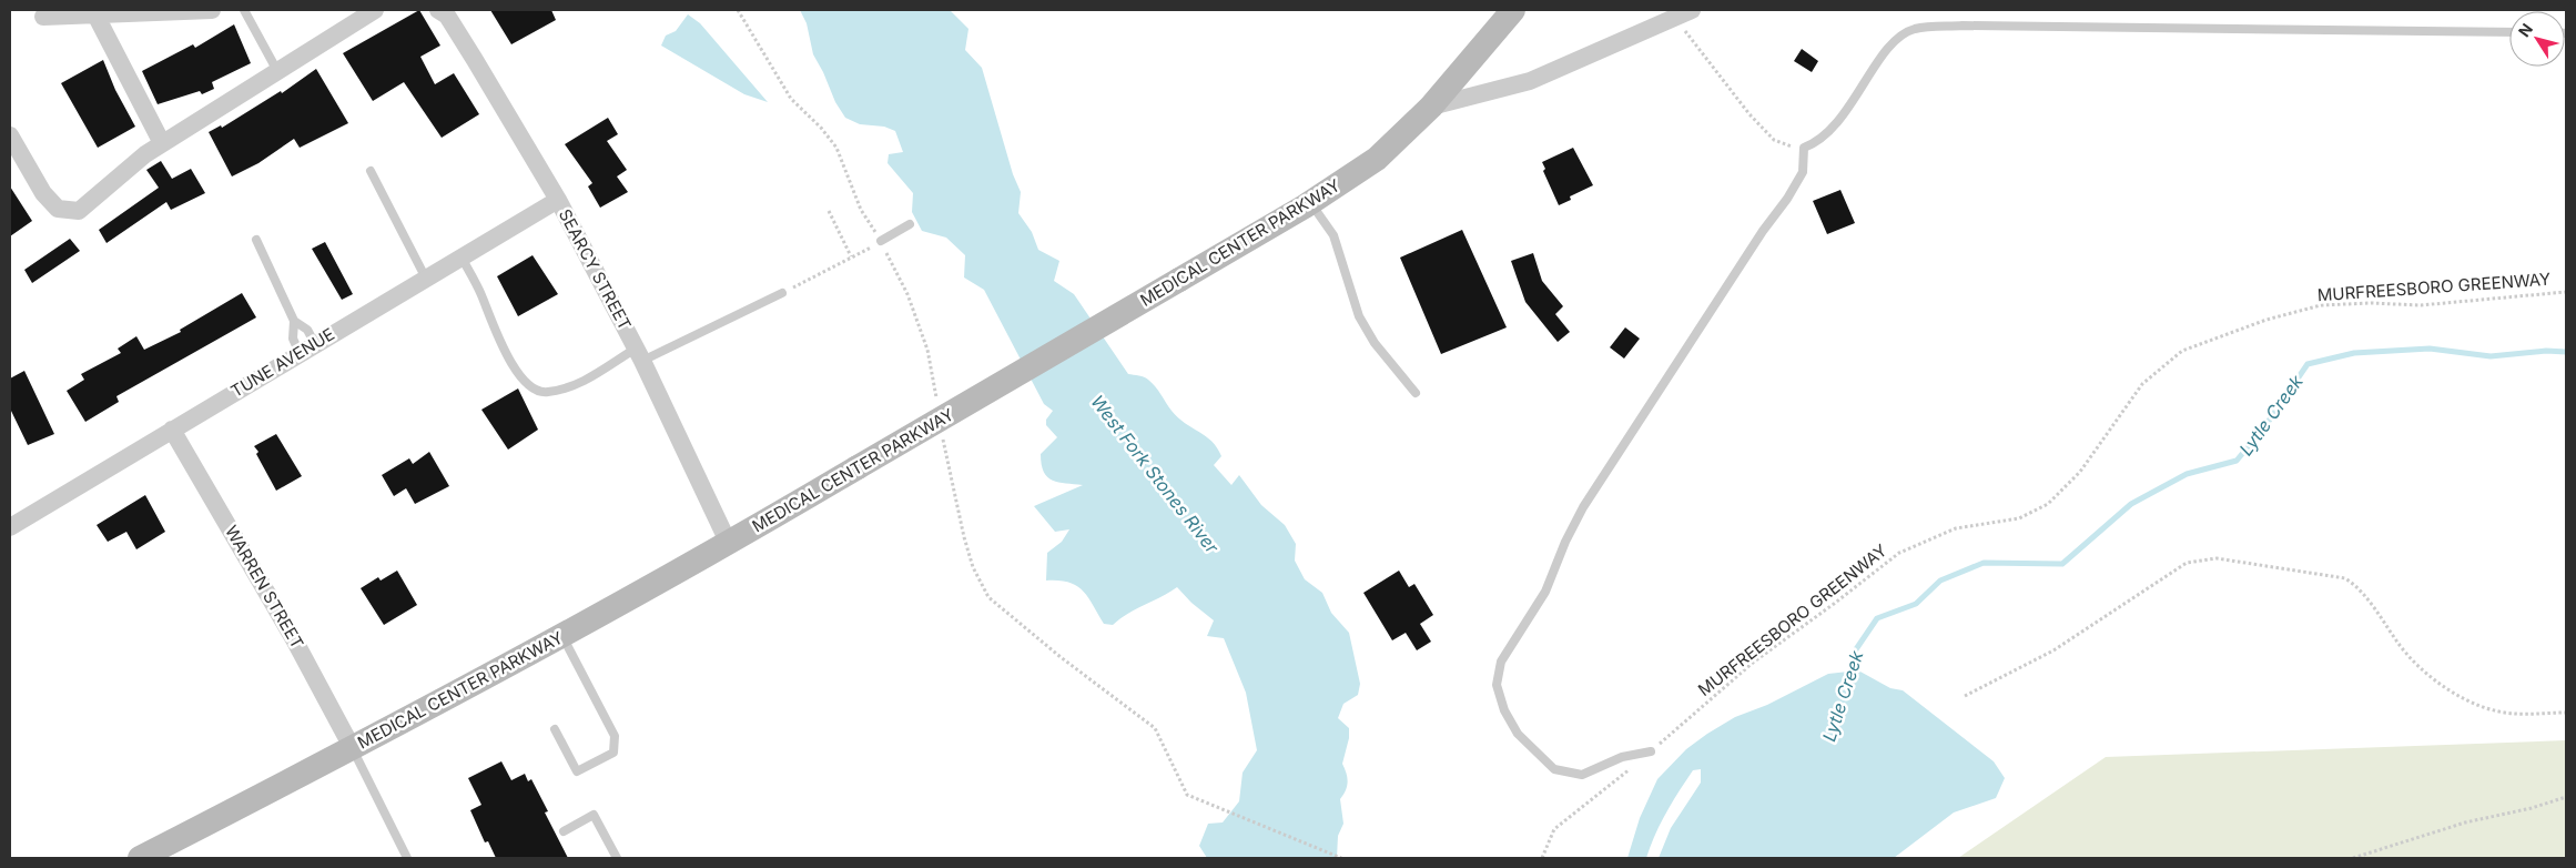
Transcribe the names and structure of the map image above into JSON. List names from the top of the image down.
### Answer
{
  "streets": {
    "main road": ["MEDICAL CENTER PARKWAY"],
    "street": ["SEARCY STREET", "TUNE AVENUE", "WARREN STREET"],
    "path": ["MURFREESBORO GREENWAY"]
  },
  "crossings": [
    ["MEDICAL CENTER PARKWAY", "SEARCY STREET"],
    ["MEDICAL CENTER PARKWAY", "WARREN STREET"],
    ["SEARCY STREET", "TUNE AVENUE"],
    ["TUNE AVENUE", "WARREN STREET"]
  ],
  "water": ["Lytle Creek", "West Fork Stones River"],
  "north": "top left"
}
